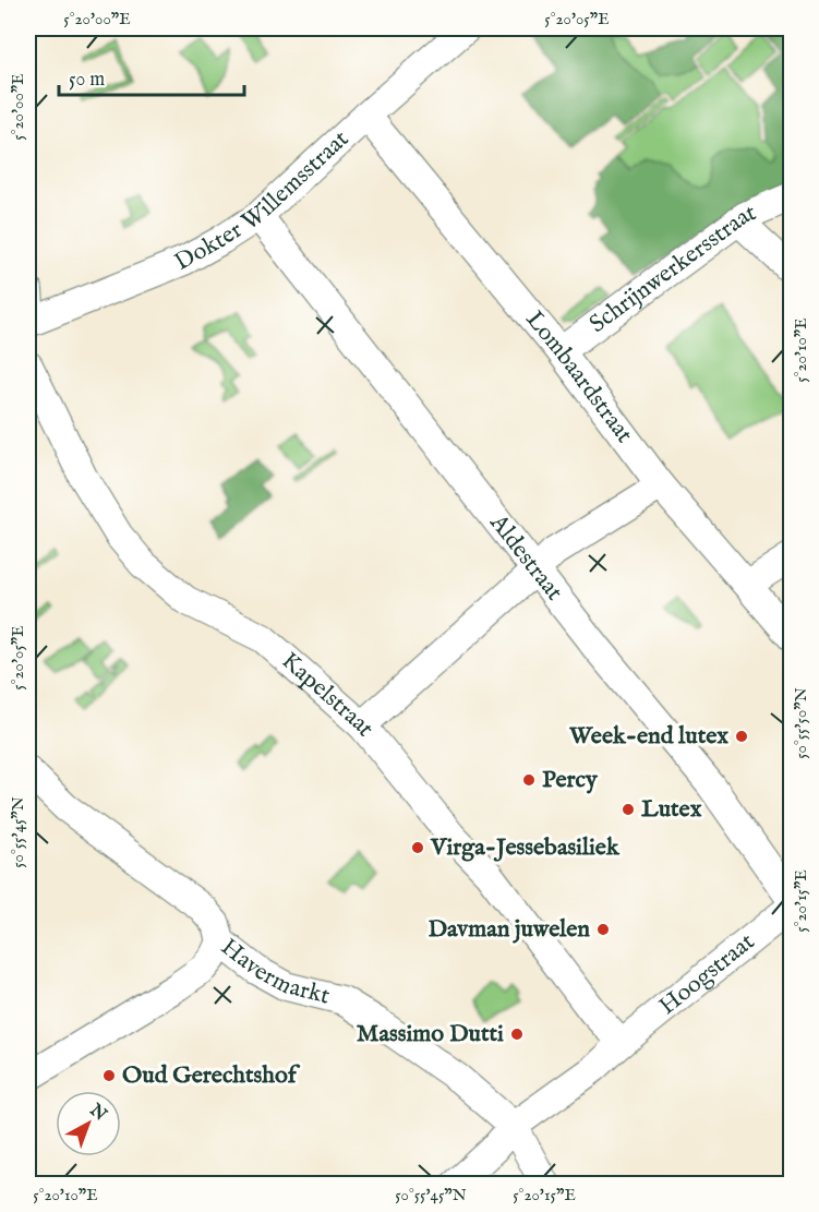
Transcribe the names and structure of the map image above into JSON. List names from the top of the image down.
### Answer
{
  "streets": {
    "street": [
      "Dokter Willemsstraat",
      "Schrijnwerkersstraat",
      "Lombaardstraat",
      "Aldestraat",
      "Kapelstraat",
      "Havermarkt",
      "Hoogstraat"
    ]
  },
  "crossings": [
    ["Dokter Willemsstraat", "Lombaardstraat"],
    ["Dokter Willemsstraat", "Aldestraat"],
    ["Schrijnwerkersstraat", "Lombaardstraat"],
    ["Kapelstraat", "Hoogstraat"],
    ["Havermarkt", "Hoogstraat"]
  ],
  "places": [
    "Week-end lutex",
    "Percy",
    "Lutex",
    "Virga-Jessebasiliek",
    "Davman juwelen",
    "Massimo Dutti",
    "Oud Gerechtshof"
  ],
  "scale_bar": "50 m",
  "north": "top right",
  "coordinates": [
    "5°20'00\"E",
    "5°20'05\"E",
    "5°20'10\"E",
    "50°55'50\"N",
    "50°55'45\"N",
    "5°20'15\"E"
  ]
}
